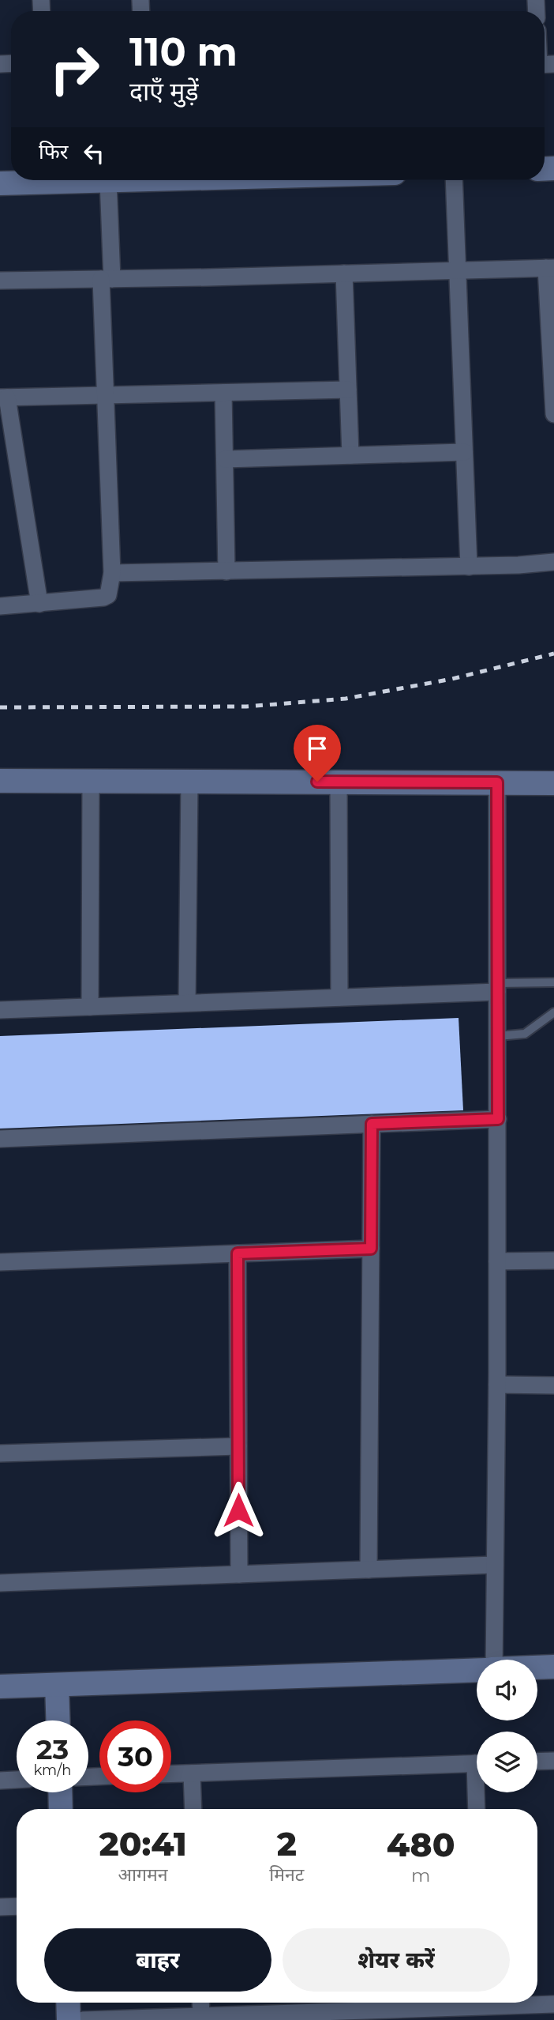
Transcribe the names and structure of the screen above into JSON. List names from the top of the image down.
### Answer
{
  "page": {
    "turn": ["110 m", "दाएँ मुड़ें"],
    "then": "फिर",
    "speed": "23 km/h",
    "limit": "30",
    "eta": [
      "20:41",
      "आगमन",
      "2",
      "मिनट",
      "480",
      "m"
    ],
    "buttons": ["बाहर", "शेयर करें"]
  }
}
